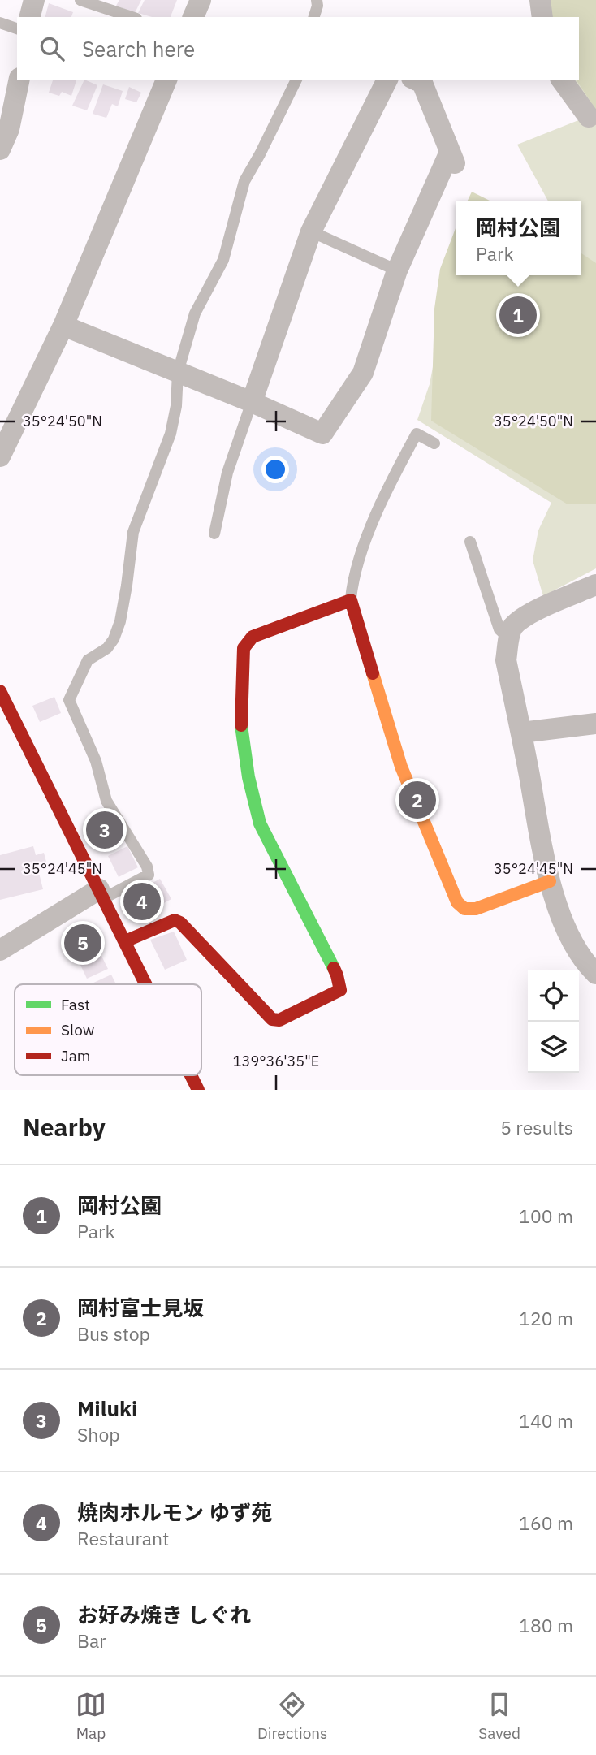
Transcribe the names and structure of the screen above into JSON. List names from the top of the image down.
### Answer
{
  "legend": ["Fast", "Slow", "Jam"],
  "page": {
    "search": "Search here",
    "popup": ["岡村公園", "Park"],
    "pins": [
      "1",
      "2",
      "3",
      "4",
      "5"
    ],
    "heading": ["Nearby", "5 results"],
    "list": [
      {
        "mark": "1",
        "name": "岡村公園",
        "note": "Park",
        "value": "100 m"
      },
      {
        "mark": "2",
        "name": "岡村富士見坂",
        "note": "Bus stop",
        "value": "120 m"
      },
      {
        "mark": "3",
        "name": "Miluki",
        "note": "Shop",
        "value": "140 m"
      },
      {
        "mark": "4",
        "name": "焼肉ホルモン ゆず苑",
        "note": "Restaurant",
        "value": "160 m"
      },
      {
        "mark": "5",
        "name": "お好み焼き しぐれ",
        "note": "Bar",
        "value": "180 m"
      }
    ],
    "nav": ["Map", "Directions", "Saved"]
  },
  "coordinates": ["35°24'50\"N", "35°24'45\"N", "139°36'35\"E"]
}
